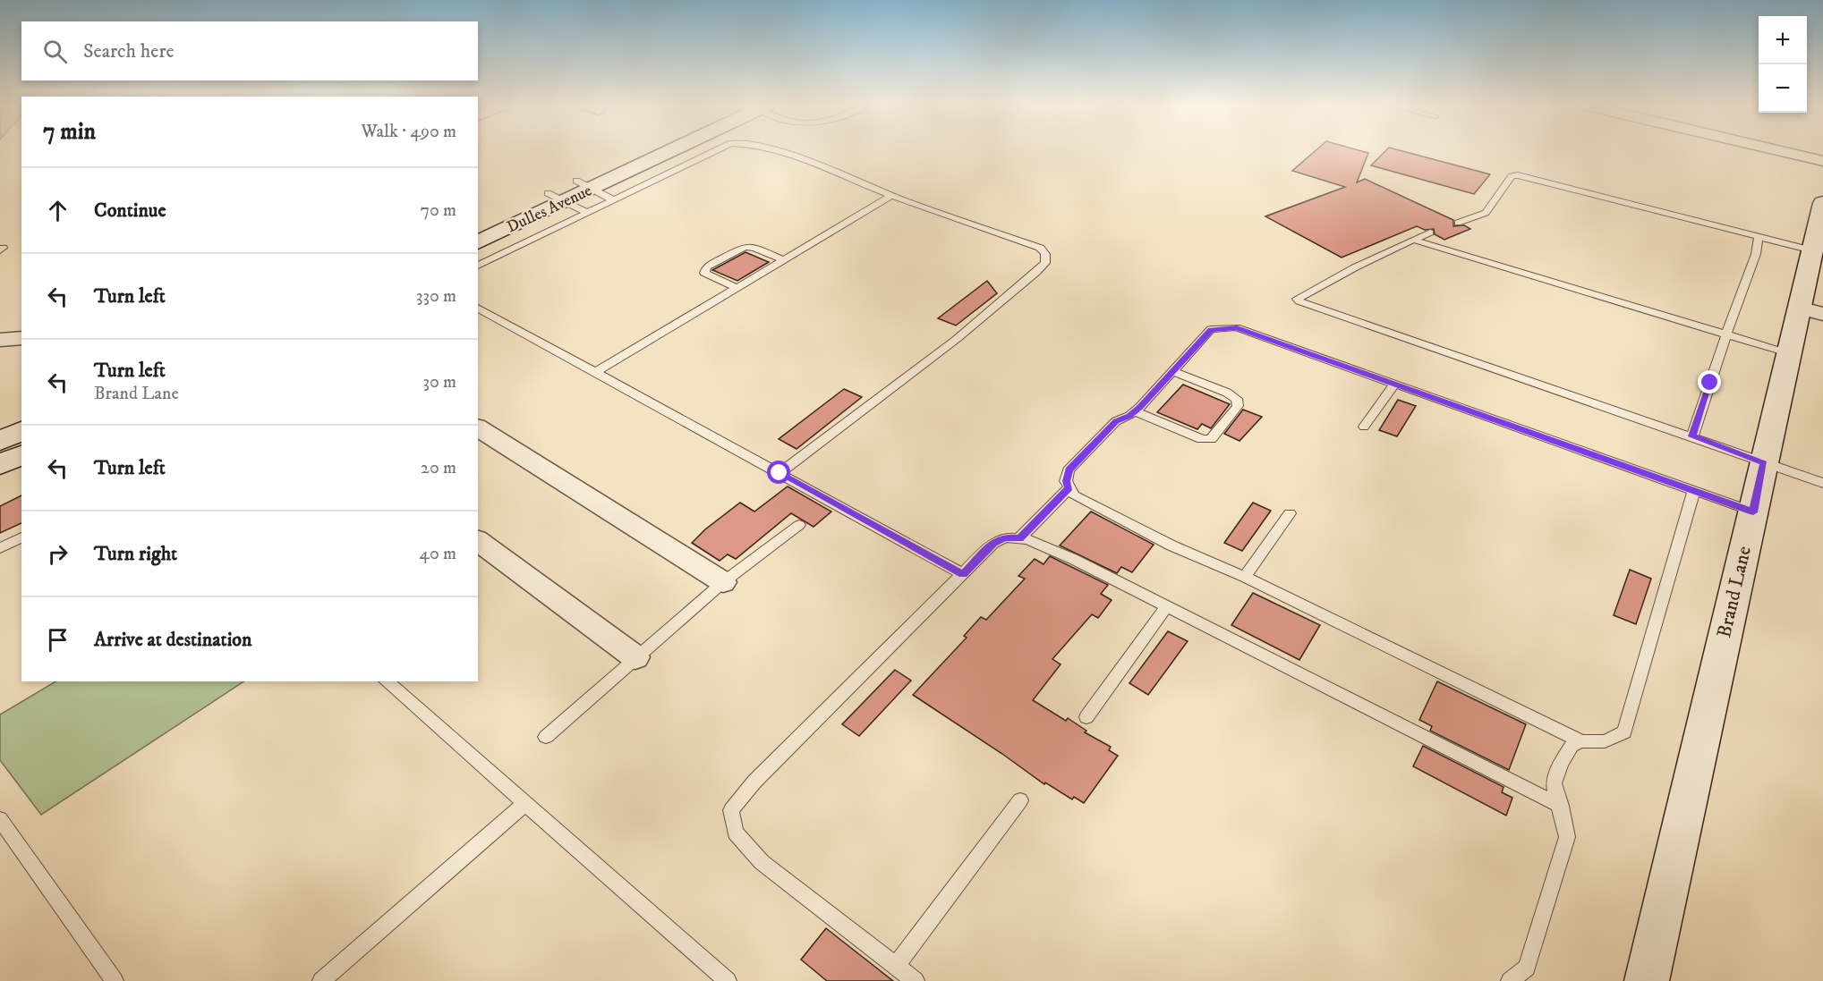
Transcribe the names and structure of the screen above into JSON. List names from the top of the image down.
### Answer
{
  "streets": {
    "street": ["Dulles Avenue", "Brand Lane"]
  },
  "page": {
    "map_buttons": ["+", "−"],
    "search": "Search here",
    "heading": ["7 min", "Walk · 490 m"],
    "list": [
      ["Continue", "70 m"],
      ["Turn left", "330 m"],
      ["Turn left", "Brand Lane", "30 m"],
      ["Turn left", "20 m"],
      ["Turn right", "40 m"],
      "Arrive at destination"
    ]
  }
}
